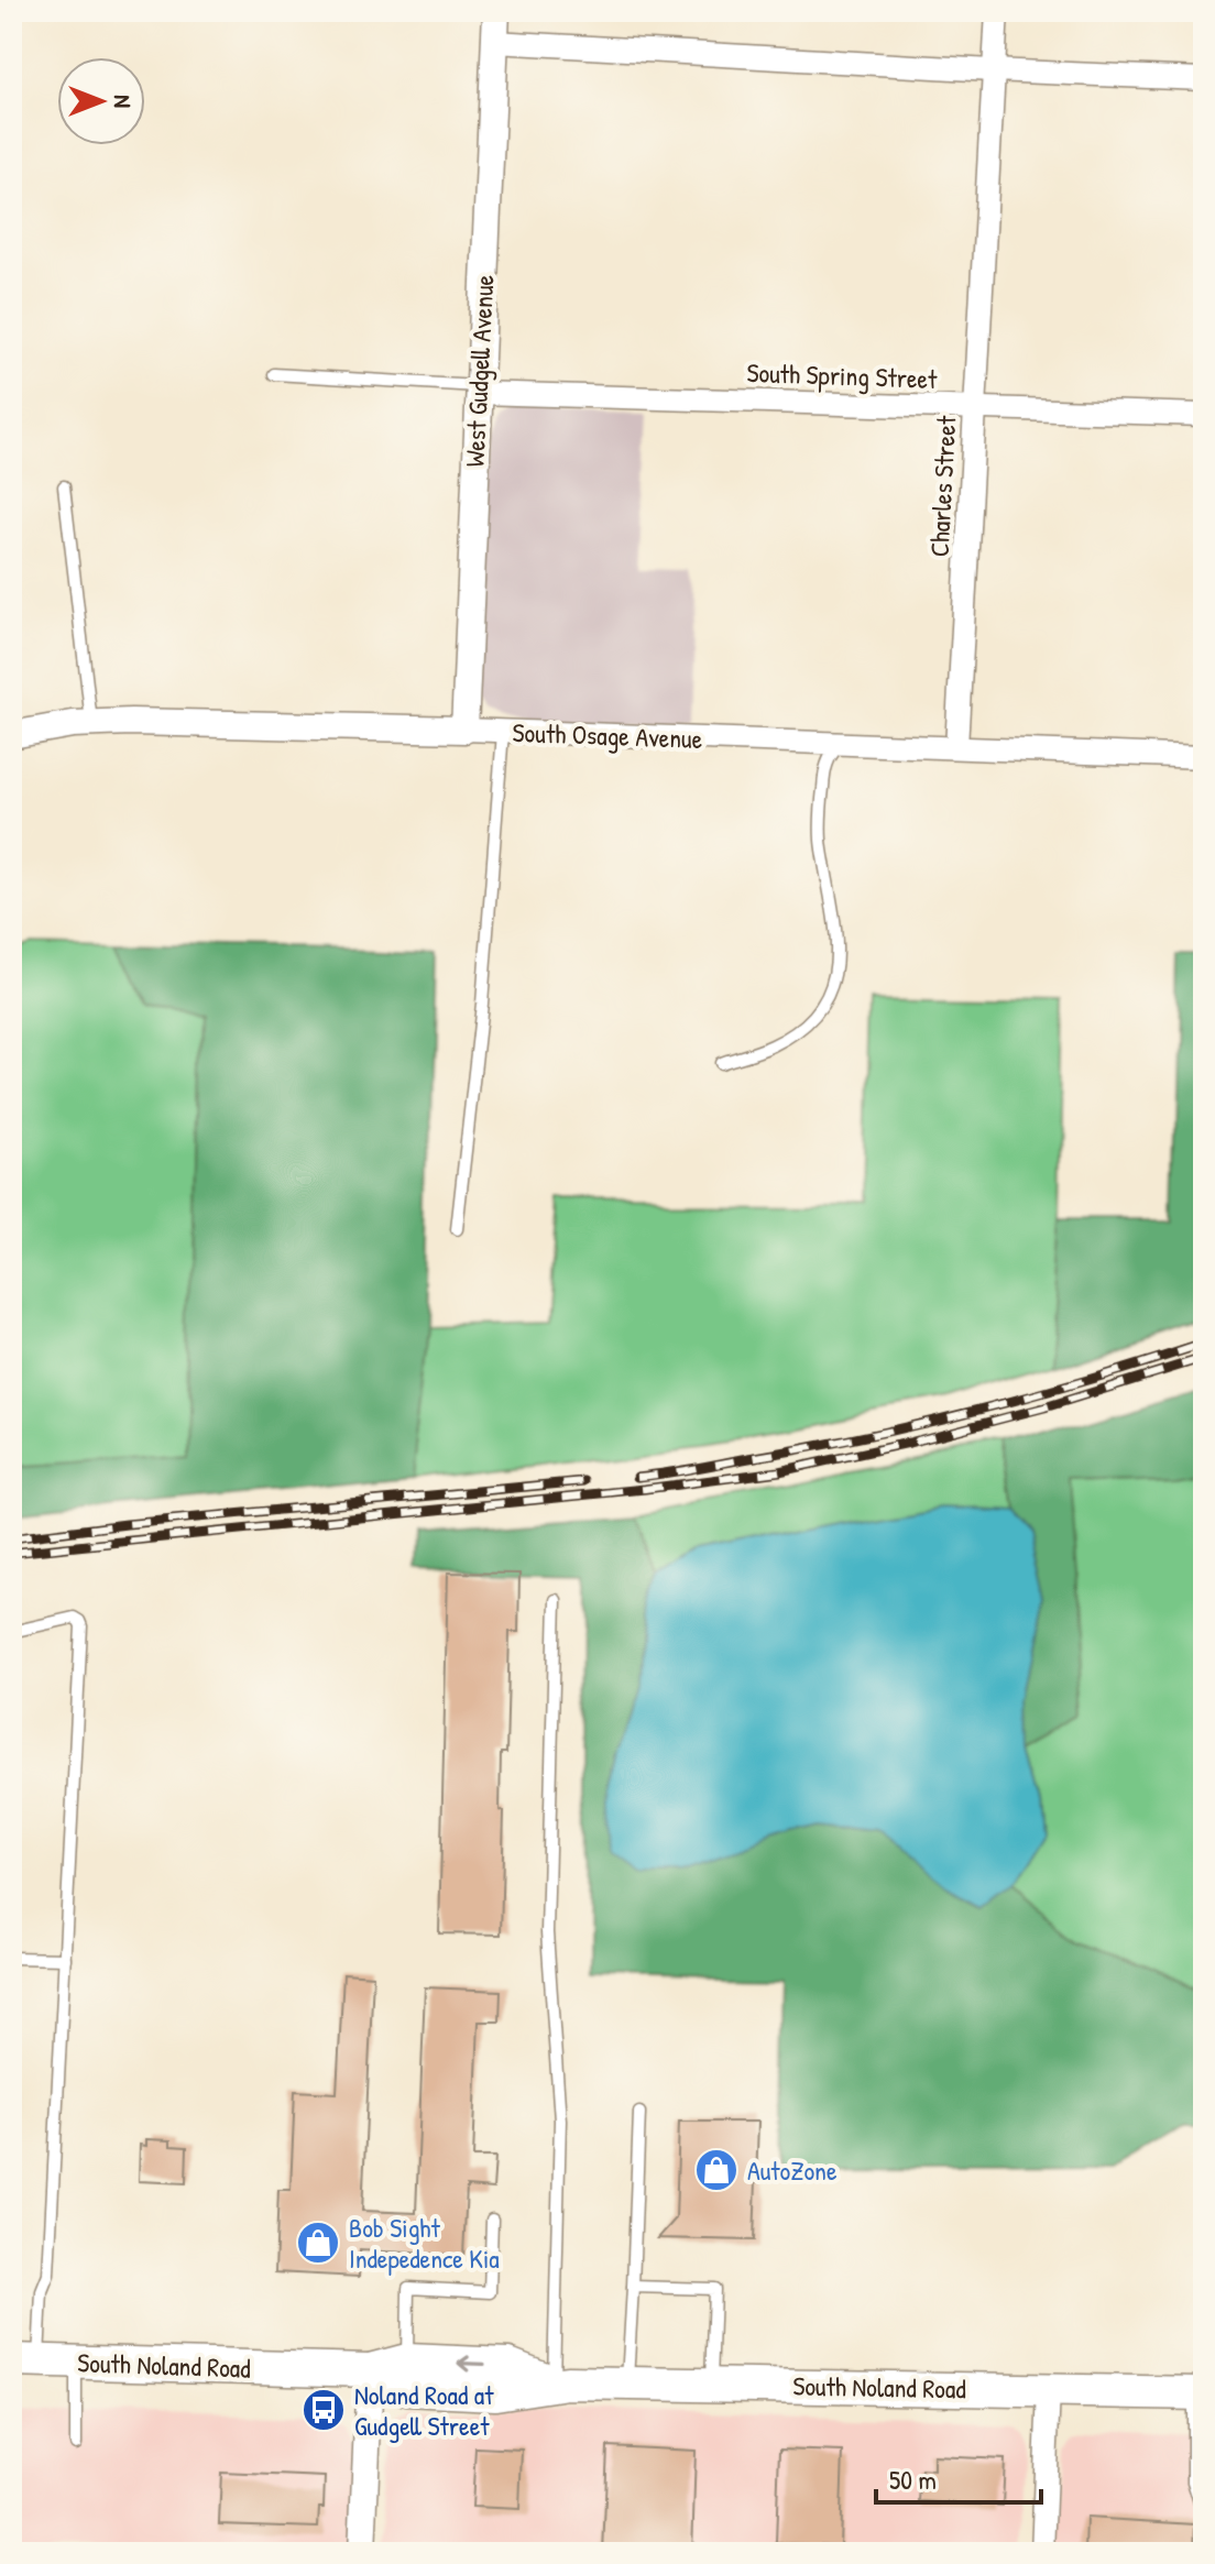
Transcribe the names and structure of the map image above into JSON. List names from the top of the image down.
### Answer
{
  "streets": {
    "main road": ["South Noland Road"],
    "street": [
      "West Gudgell Avenue",
      "South Spring Street",
      "Charles Street",
      "South Osage Avenue"
    ]
  },
  "crossings": [
    ["West Gudgell Avenue", "South Spring Street"],
    ["West Gudgell Avenue", "South Osage Avenue"],
    ["South Spring Street", "Charles Street"],
    ["Charles Street", "South Osage Avenue"]
  ],
  "places": {
    "shop": ["AutoZone", "Bob Sight Indepedence Kia"],
    "bus stop": ["Noland Road at Gudgell Street"]
  },
  "scale_bar": "50 m",
  "north": "right"
}
